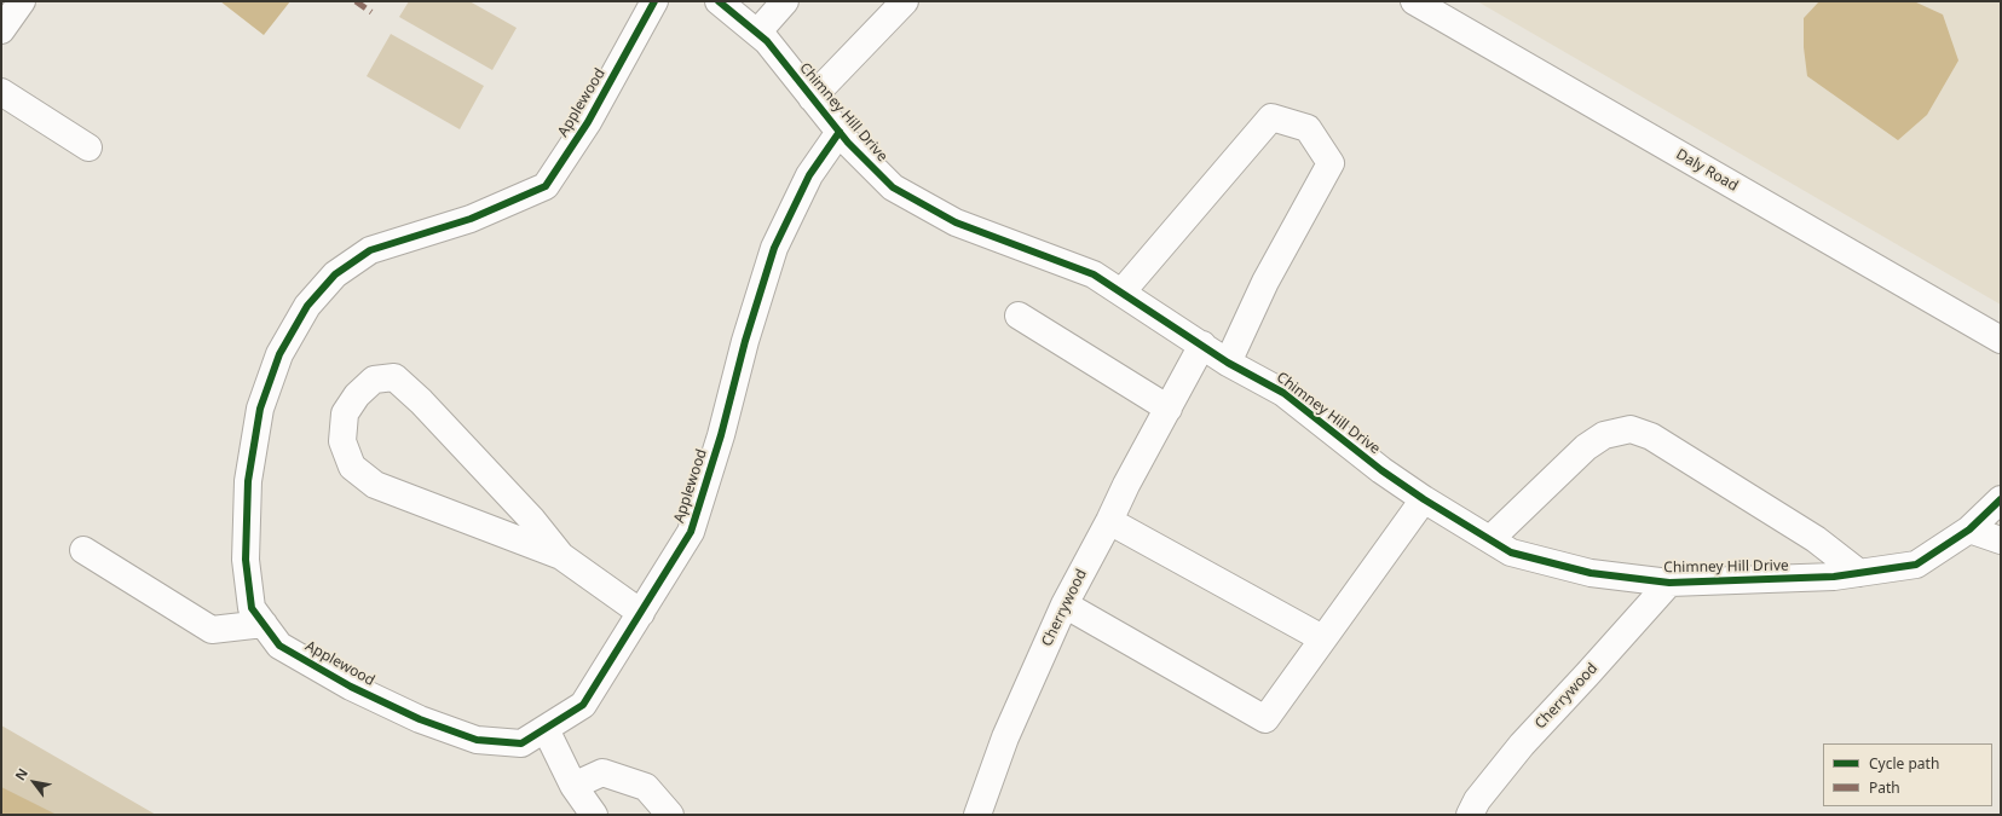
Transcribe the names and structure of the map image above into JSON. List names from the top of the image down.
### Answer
{
  "streets": {
    "street": [
      "Applewood",
      "Chimney Hill Drive",
      "Daly Road",
      "Cherrywood"
    ]
  },
  "crossings": [
    ["Applewood", "Chimney Hill Drive"],
    ["Chimney Hill Drive", "Cherrywood"]
  ],
  "legend": ["Cycle path", "Path"],
  "north": "top left"
}
